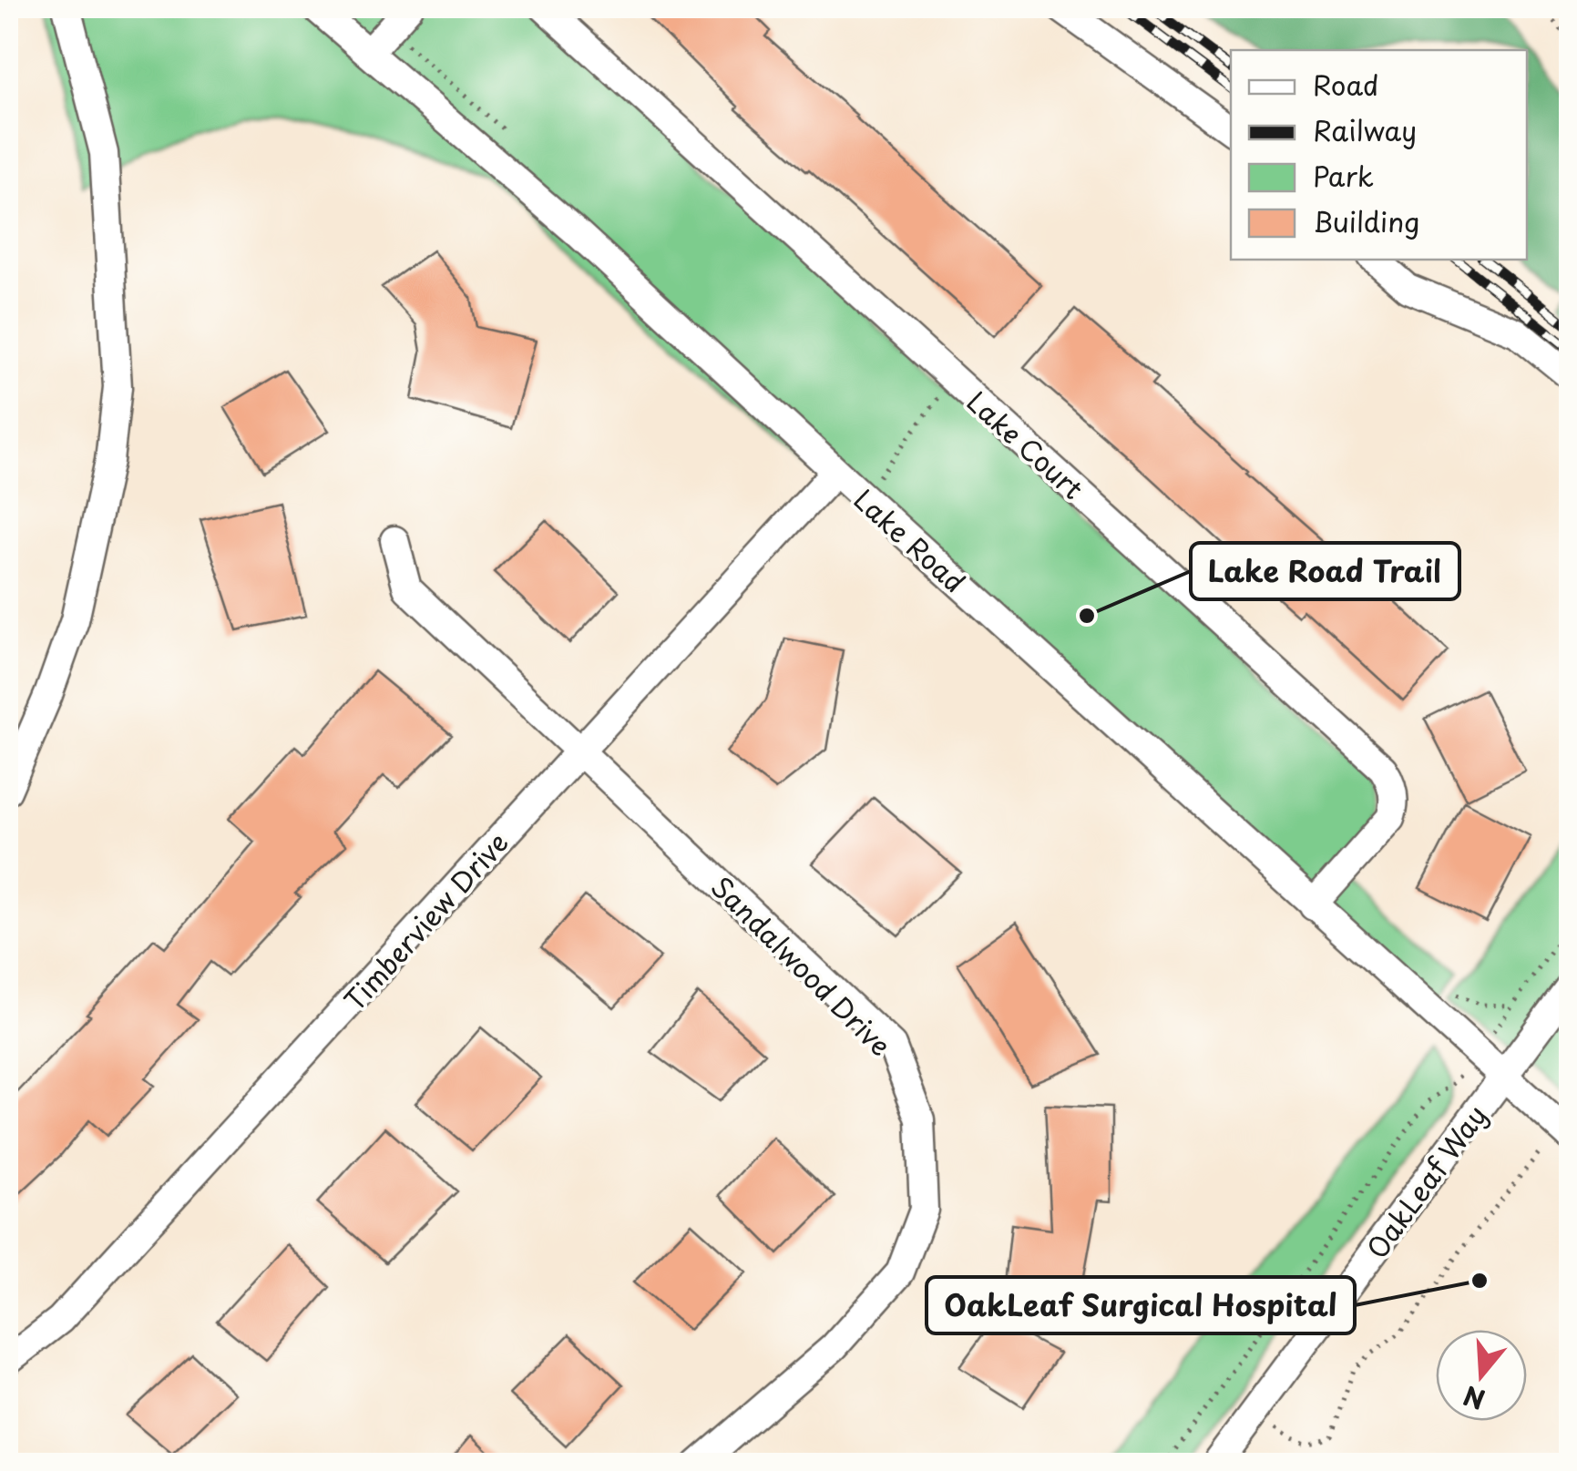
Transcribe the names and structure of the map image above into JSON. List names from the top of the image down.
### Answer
{
  "streets": {
    "street": [
      "Lake Court",
      "Lake Road",
      "Timberview Drive",
      "Sandalwood Drive",
      "OakLeaf Way"
    ]
  },
  "crossings": [
    ["Lake Court", "Lake Road"],
    ["Lake Road", "Timberview Drive"],
    ["Lake Road", "OakLeaf Way"],
    ["Timberview Drive", "Sandalwood Drive"]
  ],
  "places": ["Lake Road Trail", "OakLeaf Surgical Hospital"],
  "legend": [
    "Road",
    "Railway",
    "Park",
    "Building"
  ],
  "north": "bottom"
}
